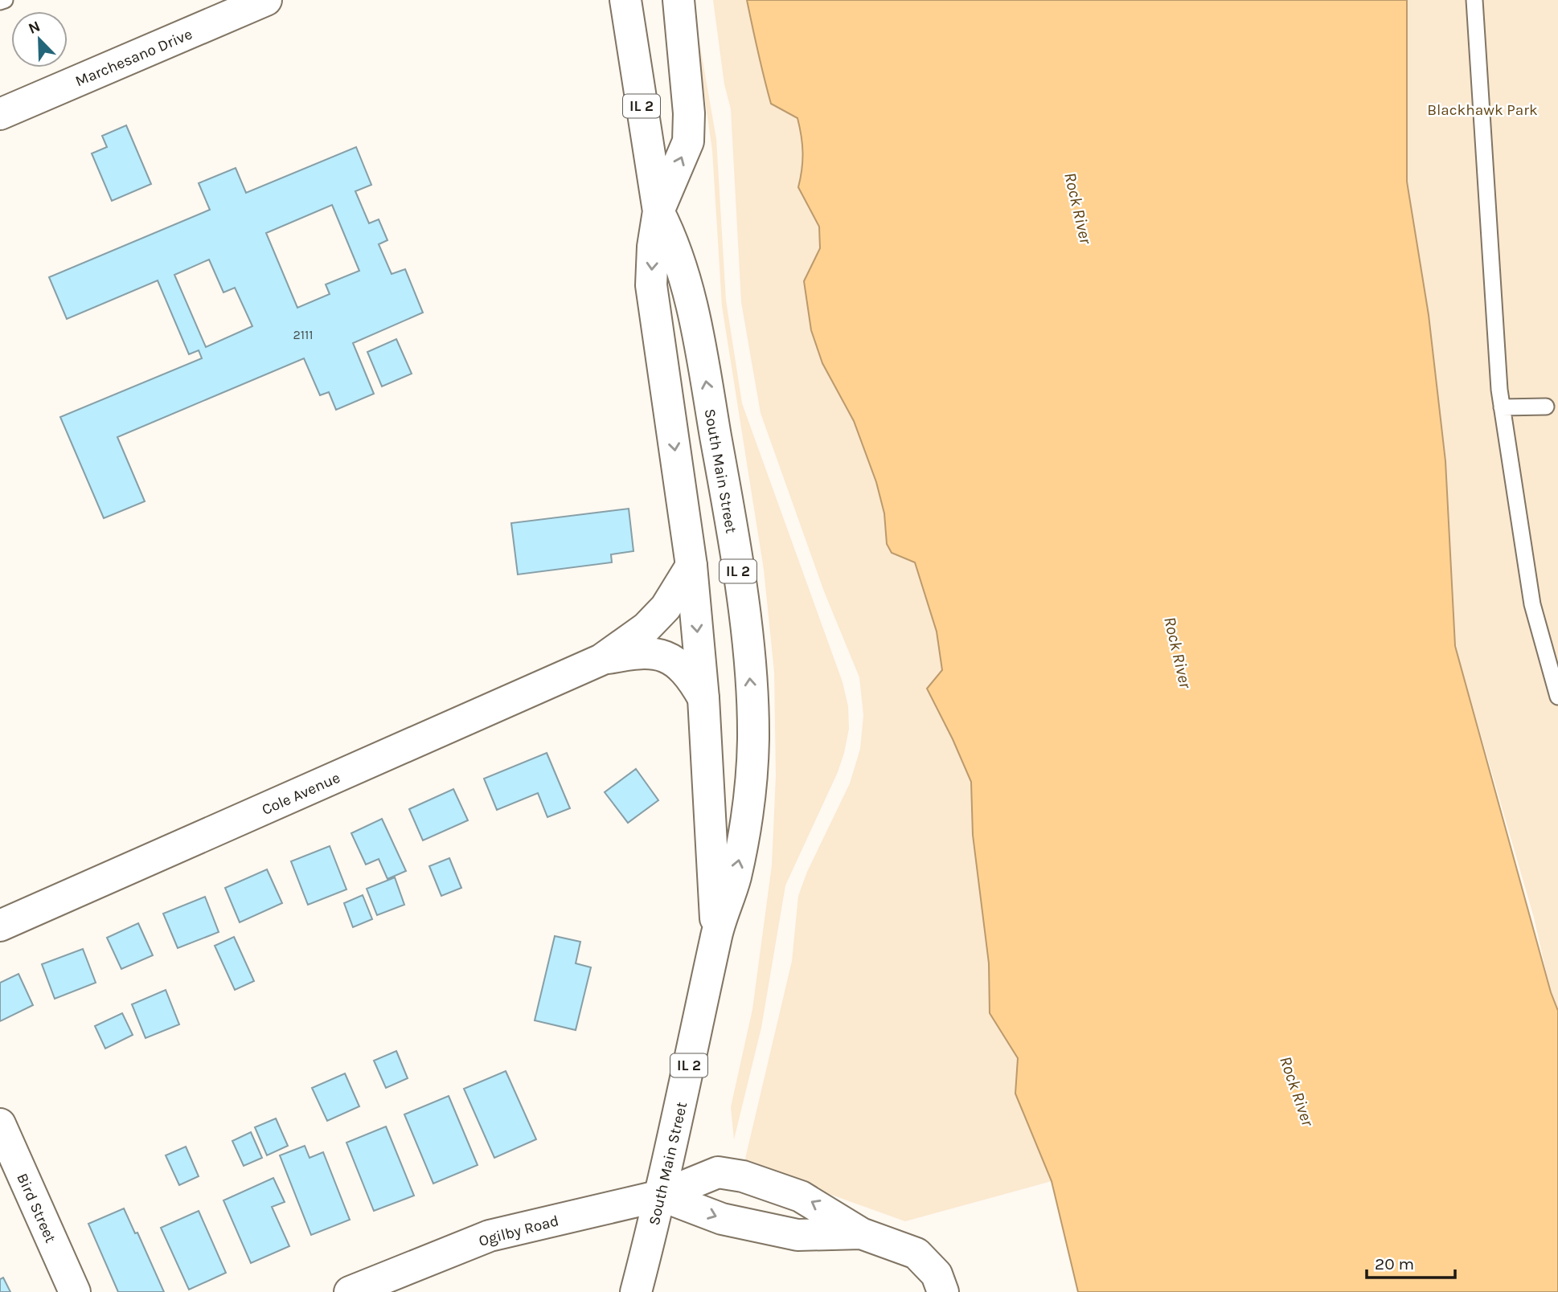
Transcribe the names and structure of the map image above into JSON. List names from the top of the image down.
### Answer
{
  "streets": {
    "main road": [
      "Marchesano Drive",
      "IL 2",
      "South Main Street",
      "Cole Avenue",
      "Bird Street",
      "Ogilby Road"
    ]
  },
  "crossings": [
    ["South Main Street", "Cole Avenue"],
    ["South Main Street", "Ogilby Road"]
  ],
  "water": ["Rock River"],
  "parks": ["Blackhawk Park"],
  "house_numbers": ["2111"],
  "scale_bar": "20 m",
  "north": "top left"
}
